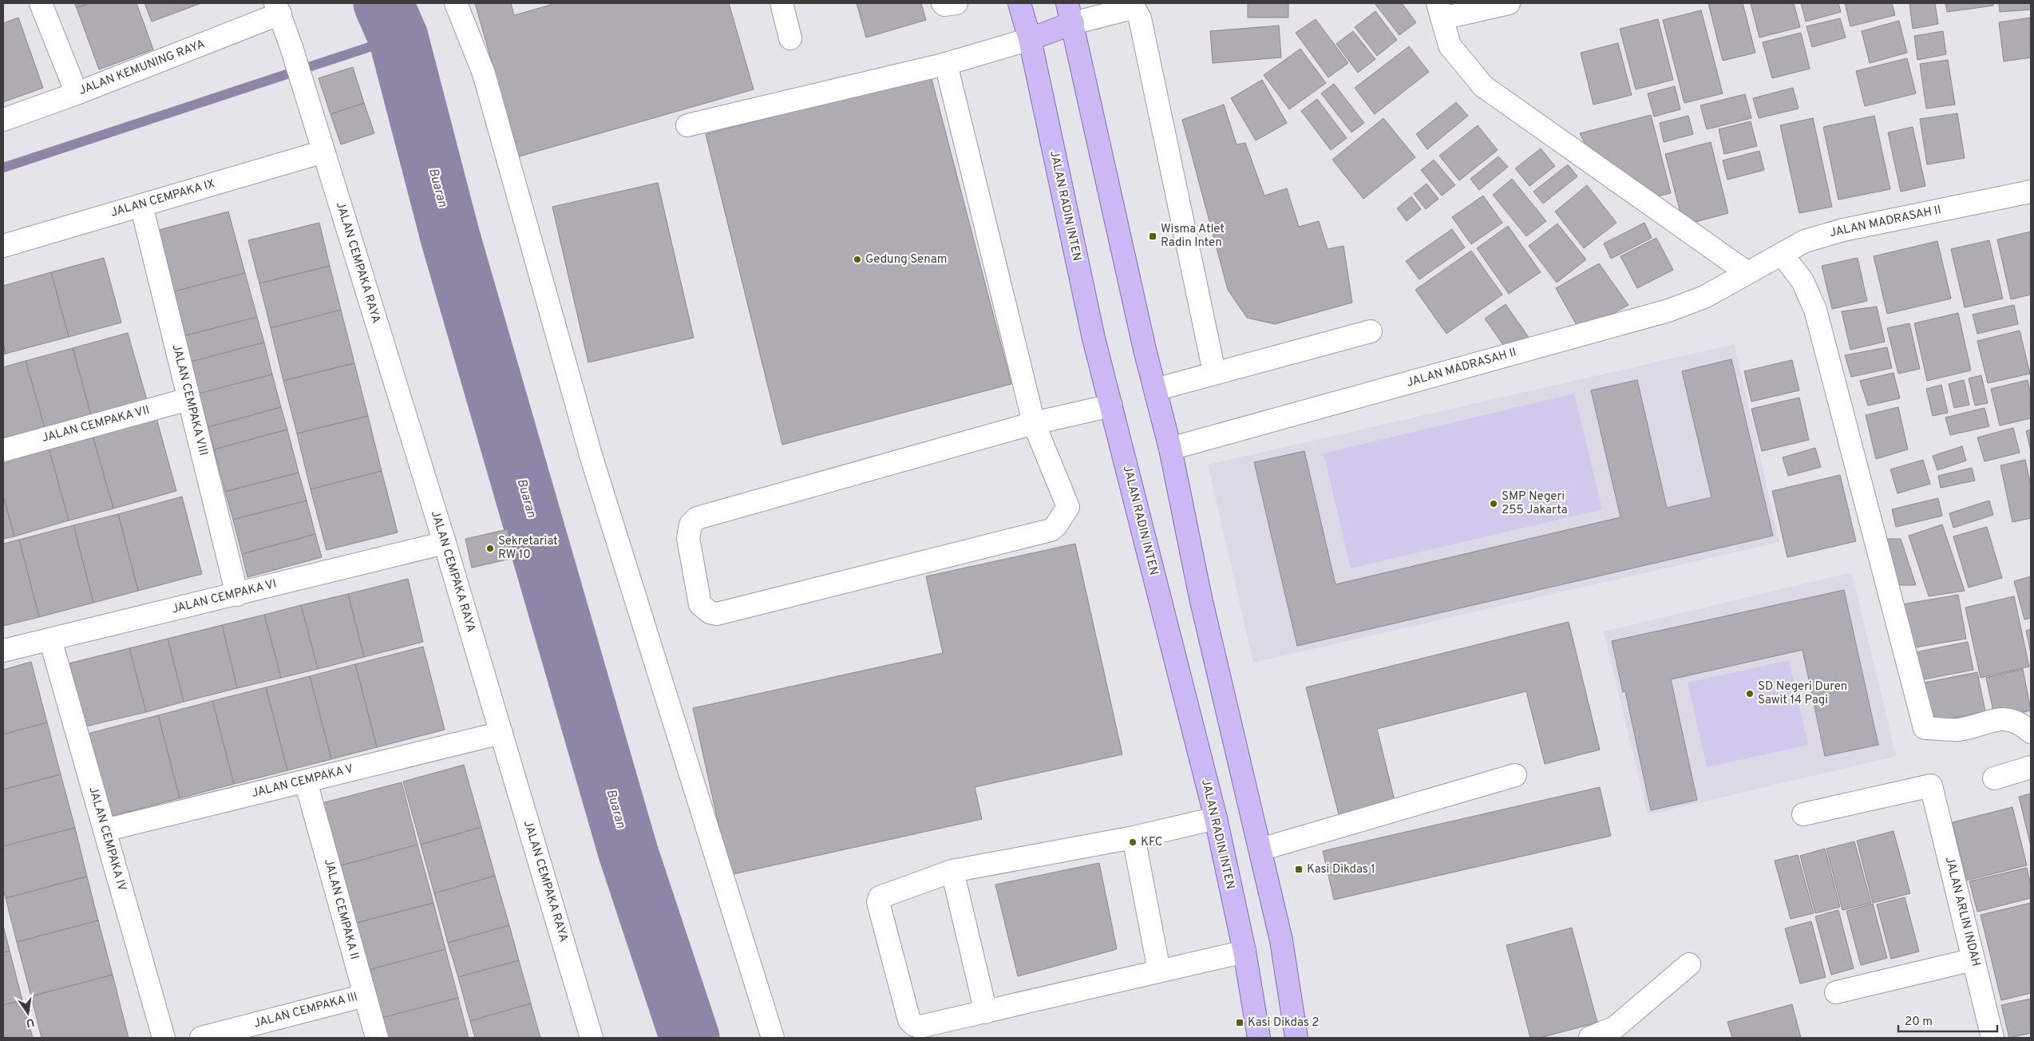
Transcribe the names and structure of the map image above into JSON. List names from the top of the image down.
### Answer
{
  "streets": {
    "main road": ["JALAN RADIN INTEN"],
    "street": [
      "JALAN KEMUNING RAYA",
      "JALAN CEMPAKA IX",
      "JALAN MADRASAH II",
      "JALAN CEMPAKA RAYA",
      "JALAN CEMPAKA VIII",
      "JALAN CEMPAKA VII",
      "JALAN CEMPAKA VI",
      "JALAN CEMPAKA V",
      "JALAN CEMPAKA IV",
      "JALAN CEMPAKA II",
      "JALAN ARLIN INDAH",
      "JALAN CEMPAKA III"
    ]
  },
  "crossings": [
    ["JALAN KEMUNING RAYA", "JALAN CEMPAKA RAYA"],
    ["JALAN CEMPAKA IX", "JALAN CEMPAKA RAYA"],
    ["JALAN CEMPAKA IX", "JALAN CEMPAKA VIII"],
    ["JALAN CEMPAKA RAYA", "JALAN CEMPAKA VI"],
    ["JALAN CEMPAKA RAYA", "JALAN CEMPAKA V"],
    ["JALAN CEMPAKA VIII", "JALAN CEMPAKA VII"],
    ["JALAN CEMPAKA VIII", "JALAN CEMPAKA VI"],
    ["JALAN CEMPAKA VI", "JALAN CEMPAKA IV"],
    ["JALAN CEMPAKA V", "JALAN CEMPAKA IV"],
    ["JALAN CEMPAKA V", "JALAN CEMPAKA II"],
    ["JALAN CEMPAKA II", "JALAN CEMPAKA III"]
  ],
  "water": ["Buaran"],
  "places": {
    "transit": ["Wisma Atlet Radin Inten", "Kasi Dikdas 1", "Kasi Dikdas 2"],
    "other": [
      "Gedung Senam",
      "SMP Negeri 255 Jakarta",
      "Sekretariat RW 10",
      "SD Negeri Duren Sawit 14 Pagi",
      "KFC"
    ]
  },
  "scale_bar": "20 m",
  "north": "bottom"
}
